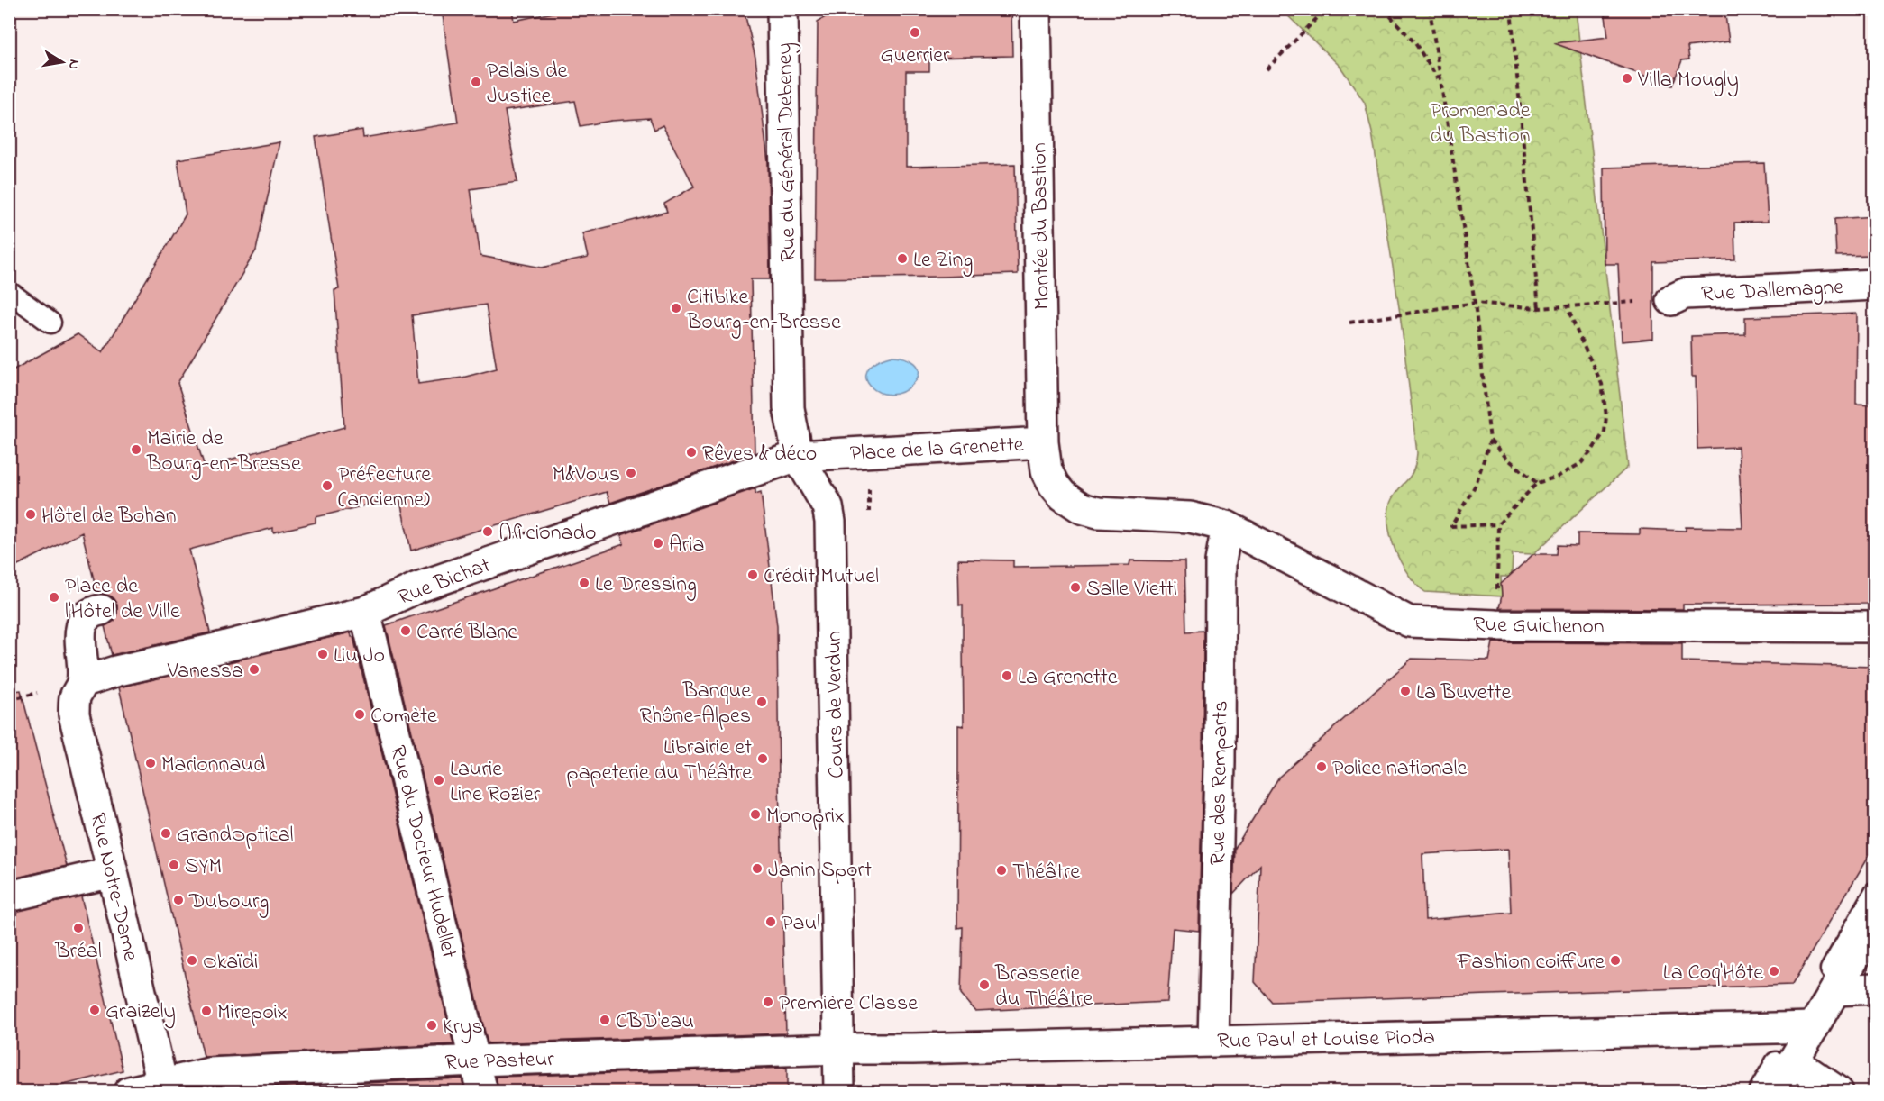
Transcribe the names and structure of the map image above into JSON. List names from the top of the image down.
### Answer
{
  "streets": {
    "street": [
      "Rue du Général Debeney",
      "Montée du Bastion",
      "Rue Dallemagne",
      "Place de la Grenette",
      "Rue Bichat",
      "Rue Guichenon",
      "Cours de Verdun",
      "Rue des Remparts",
      "Rue du Docteur Hudellet",
      "Rue Notre-Dame",
      "Rue Paul et Louise Pioda",
      "Rue Pasteur"
    ]
  },
  "crossings": [
    ["Rue du Général Debeney", "Place de la Grenette"],
    ["Rue du Général Debeney", "Rue Bichat"],
    ["Rue du Général Debeney", "Cours de Verdun"],
    ["Montée du Bastion", "Place de la Grenette"],
    ["Place de la Grenette", "Rue Bichat"],
    ["Place de la Grenette", "Rue Guichenon"],
    ["Place de la Grenette", "Cours de Verdun"],
    ["Place de la Grenette", "Rue des Remparts"],
    ["Rue Bichat", "Cours de Verdun"],
    ["Rue Bichat", "Rue du Docteur Hudellet"],
    ["Rue Bichat", "Rue Notre-Dame"],
    ["Rue Guichenon", "Rue des Remparts"],
    ["Cours de Verdun", "Rue Paul et Louise Pioda"],
    ["Cours de Verdun", "Rue Pasteur"],
    ["Rue des Remparts", "Rue Paul et Louise Pioda"],
    ["Rue du Docteur Hudellet", "Rue Pasteur"],
    ["Rue Notre-Dame", "Rue Pasteur"],
    ["Rue Paul et Louise Pioda", "Rue Pasteur"]
  ],
  "parks": ["Promenade du Bastion"],
  "places": [
    "Guerrier",
    "Villa Mougly",
    "Palais de Justice",
    "Le Zing",
    "Citibike Bourg-en-Bresse",
    "Mairie de Bourg-en-Bresse",
    "Rêves & déco",
    "M&Vous",
    "Préfecture (ancienne)",
    "Hôtel de Bohan",
    "Aficionado",
    "Aria",
    "Crédit Mutuel",
    "Le Dressing",
    "Salle Vietti",
    "Place de l'Hôtel de Ville",
    "Carré Blanc",
    "Liu Jo",
    "Vanessa",
    "La Grenette",
    "La Buvette",
    "Banque Rhône-Alpes",
    "Comète",
    "Librairie et papeterie du Théâtre",
    "Marionnaud",
    "Police nationale",
    "Laurie Line Rozier",
    "Monoprix",
    "GrandOptical",
    "SYM",
    "Janin Sport",
    "Théâtre",
    "Dubourg",
    "Paul",
    "Bréal",
    "Okaïdi",
    "Fashion coiffure",
    "La Coq'Hôte",
    "Brasserie du Théâtre",
    "Première Classe",
    "Graizely",
    "Mirepoix",
    "CBD'eau",
    "Krys"
  ],
  "north": "right"
}
